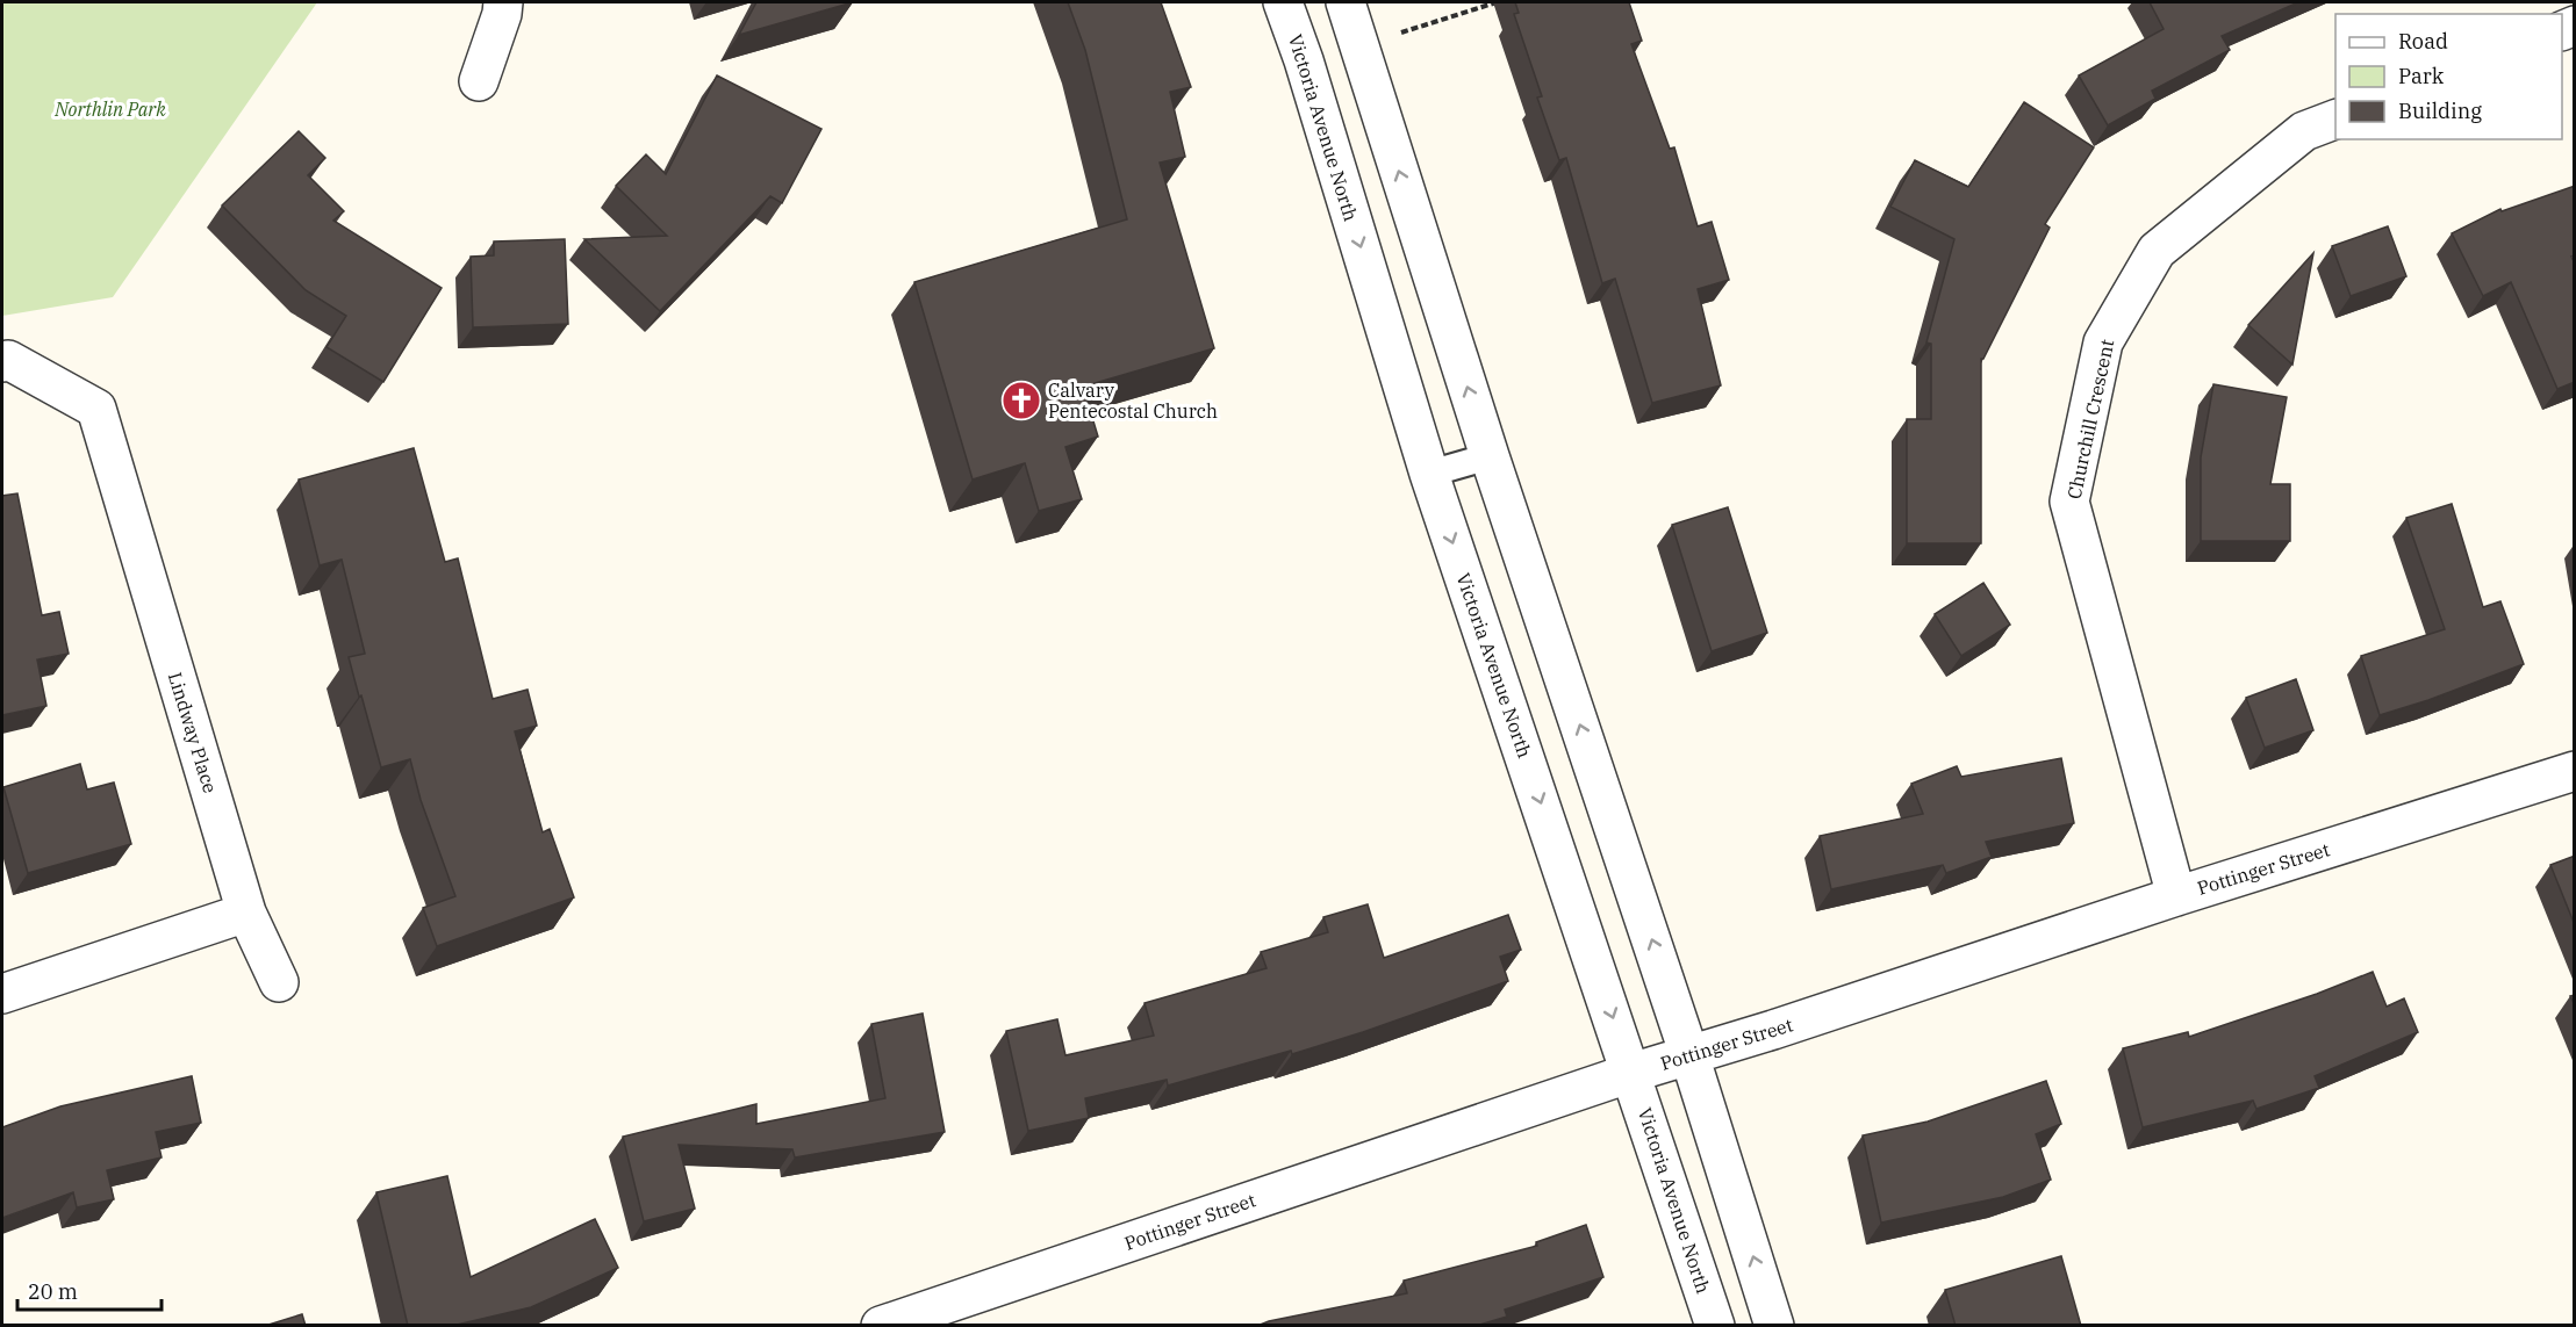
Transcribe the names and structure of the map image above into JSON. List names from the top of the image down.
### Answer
{
  "streets": {
    "street": [
      "Victoria Avenue North",
      "Churchill Crescent",
      "Lindway Place",
      "Pottinger Street"
    ]
  },
  "crossings": [
    ["Victoria Avenue North", "Pottinger Street"],
    ["Churchill Crescent", "Pottinger Street"]
  ],
  "parks": ["Northlin Park"],
  "places": {
    "church": ["Calvary Pentecostal Church"]
  },
  "legend": ["Road", "Park", "Building"],
  "scale_bar": "20 m"
}
